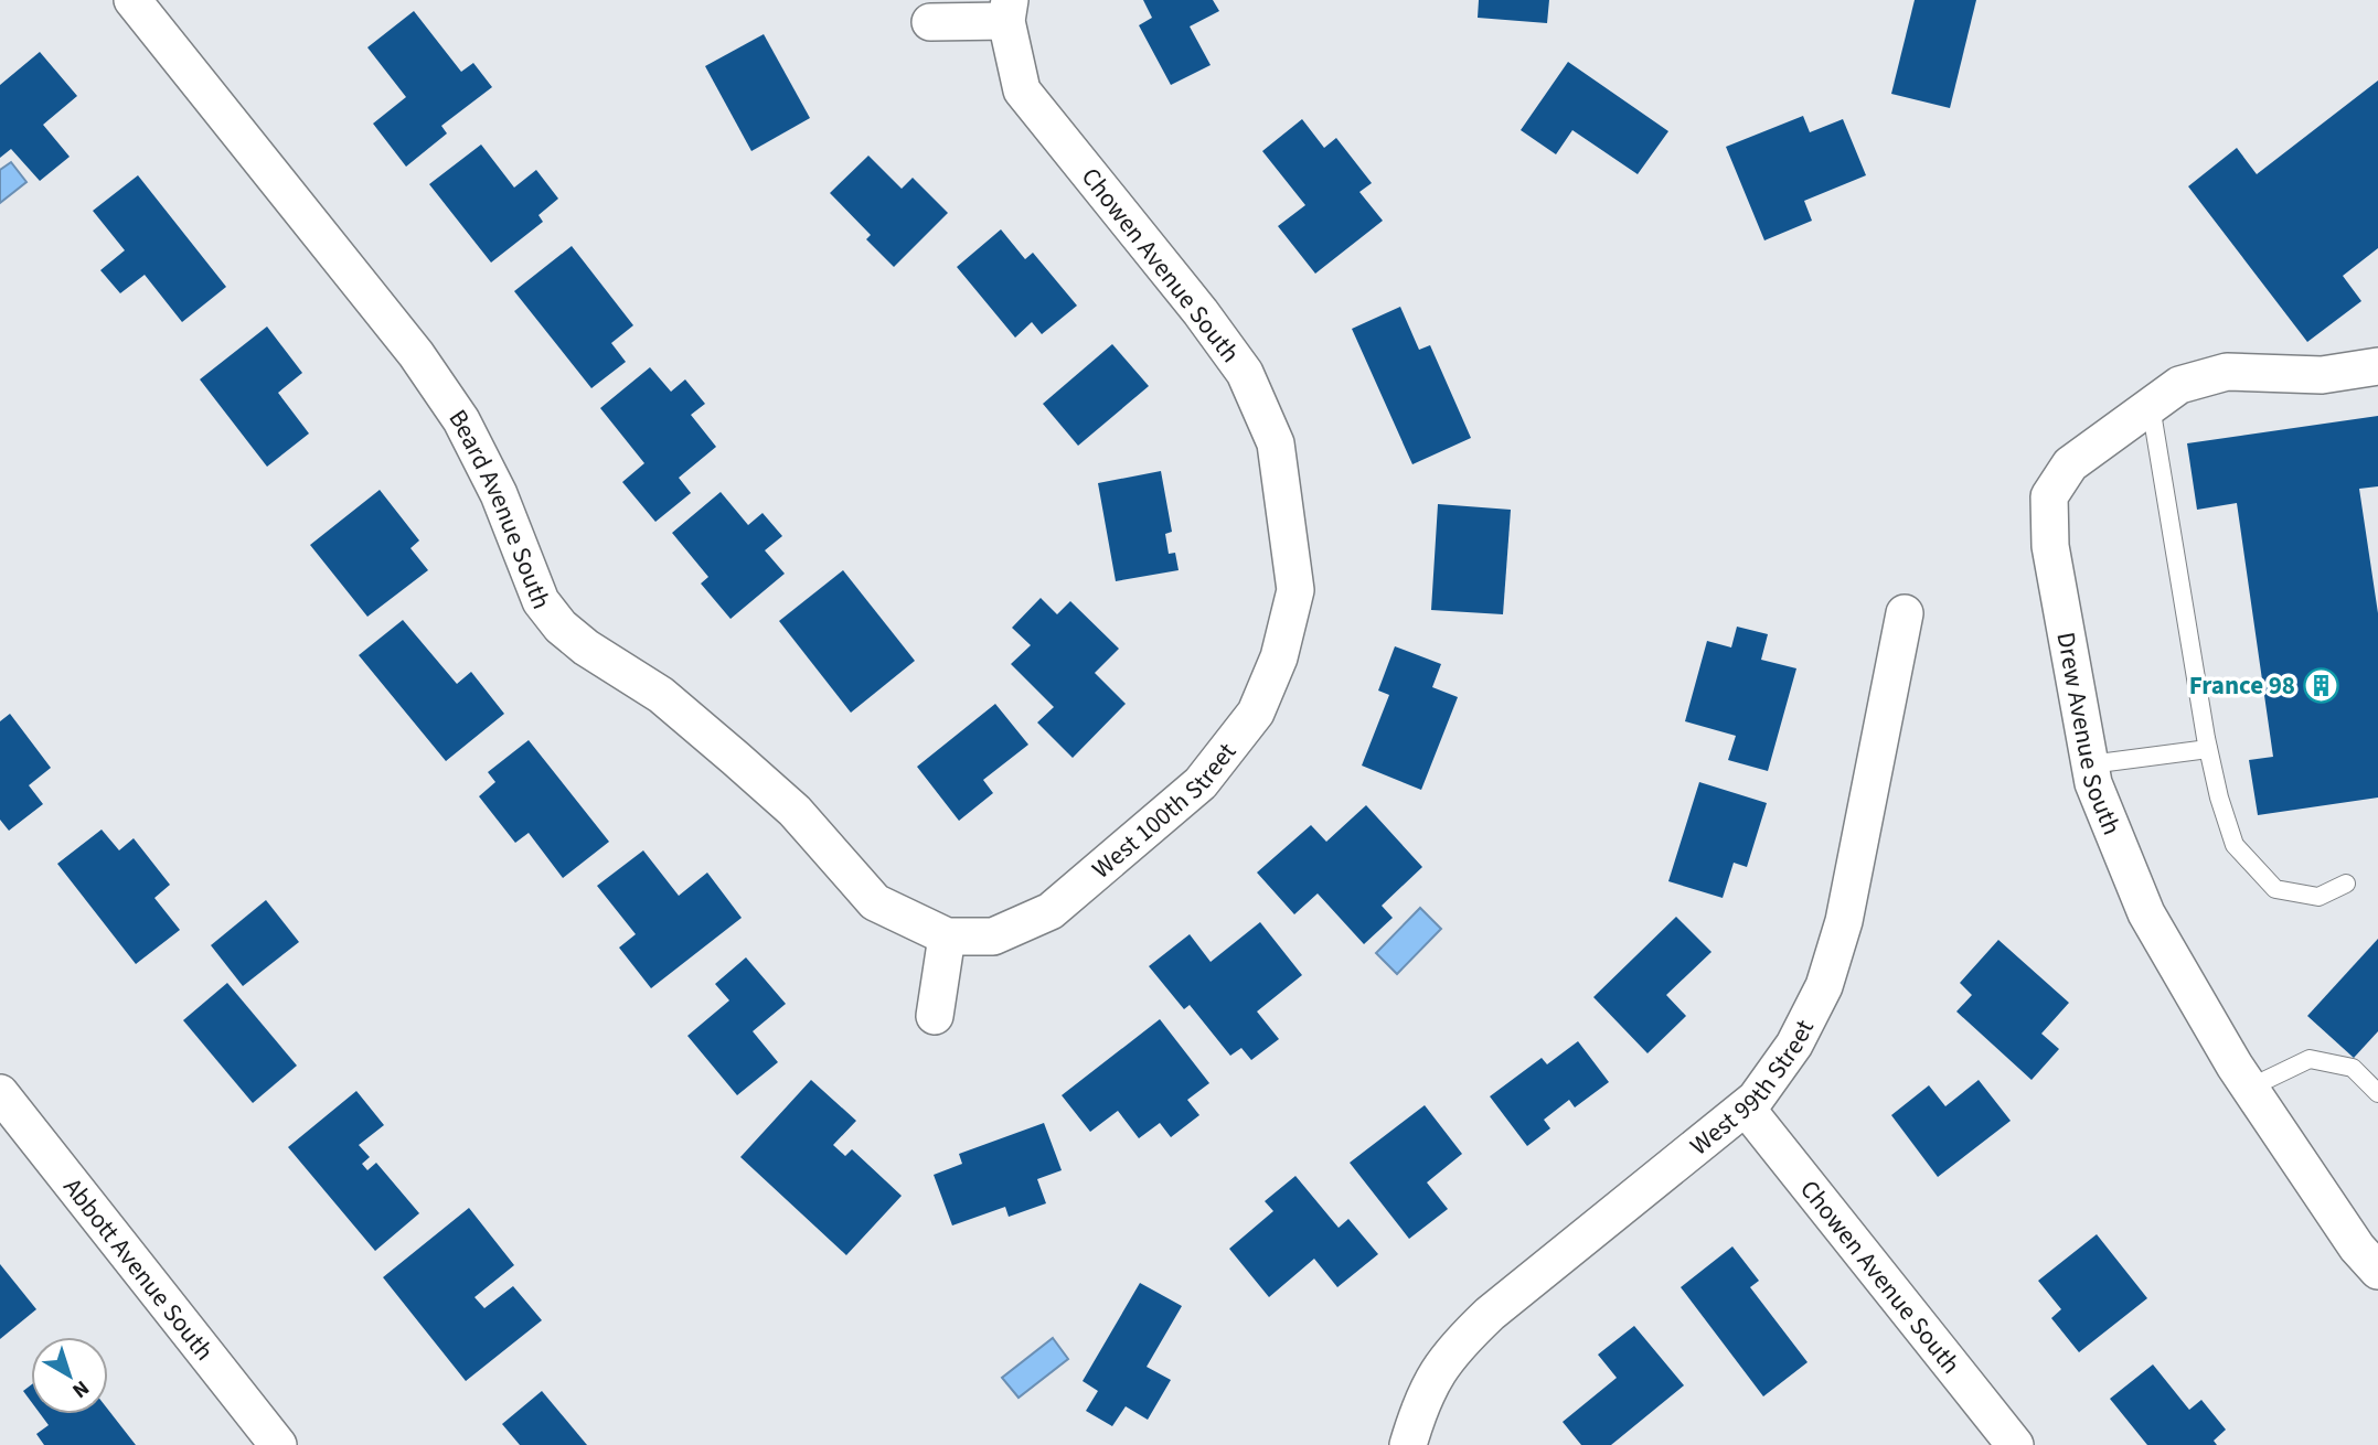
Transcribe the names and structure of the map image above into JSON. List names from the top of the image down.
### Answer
{
  "streets": {
    "street": [
      "Chowen Avenue South",
      "Beard Avenue South",
      "Drew Avenue South",
      "West 100th Street",
      "West 99th Street",
      "Abbott Avenue South"
    ]
  },
  "crossings": [
    ["Chowen Avenue South", "West 100th Street"],
    ["Chowen Avenue South", "West 99th Street"],
    ["Beard Avenue South", "West 100th Street"]
  ],
  "places": {
    "building": ["France 98"]
  },
  "north": "bottom right"
}
